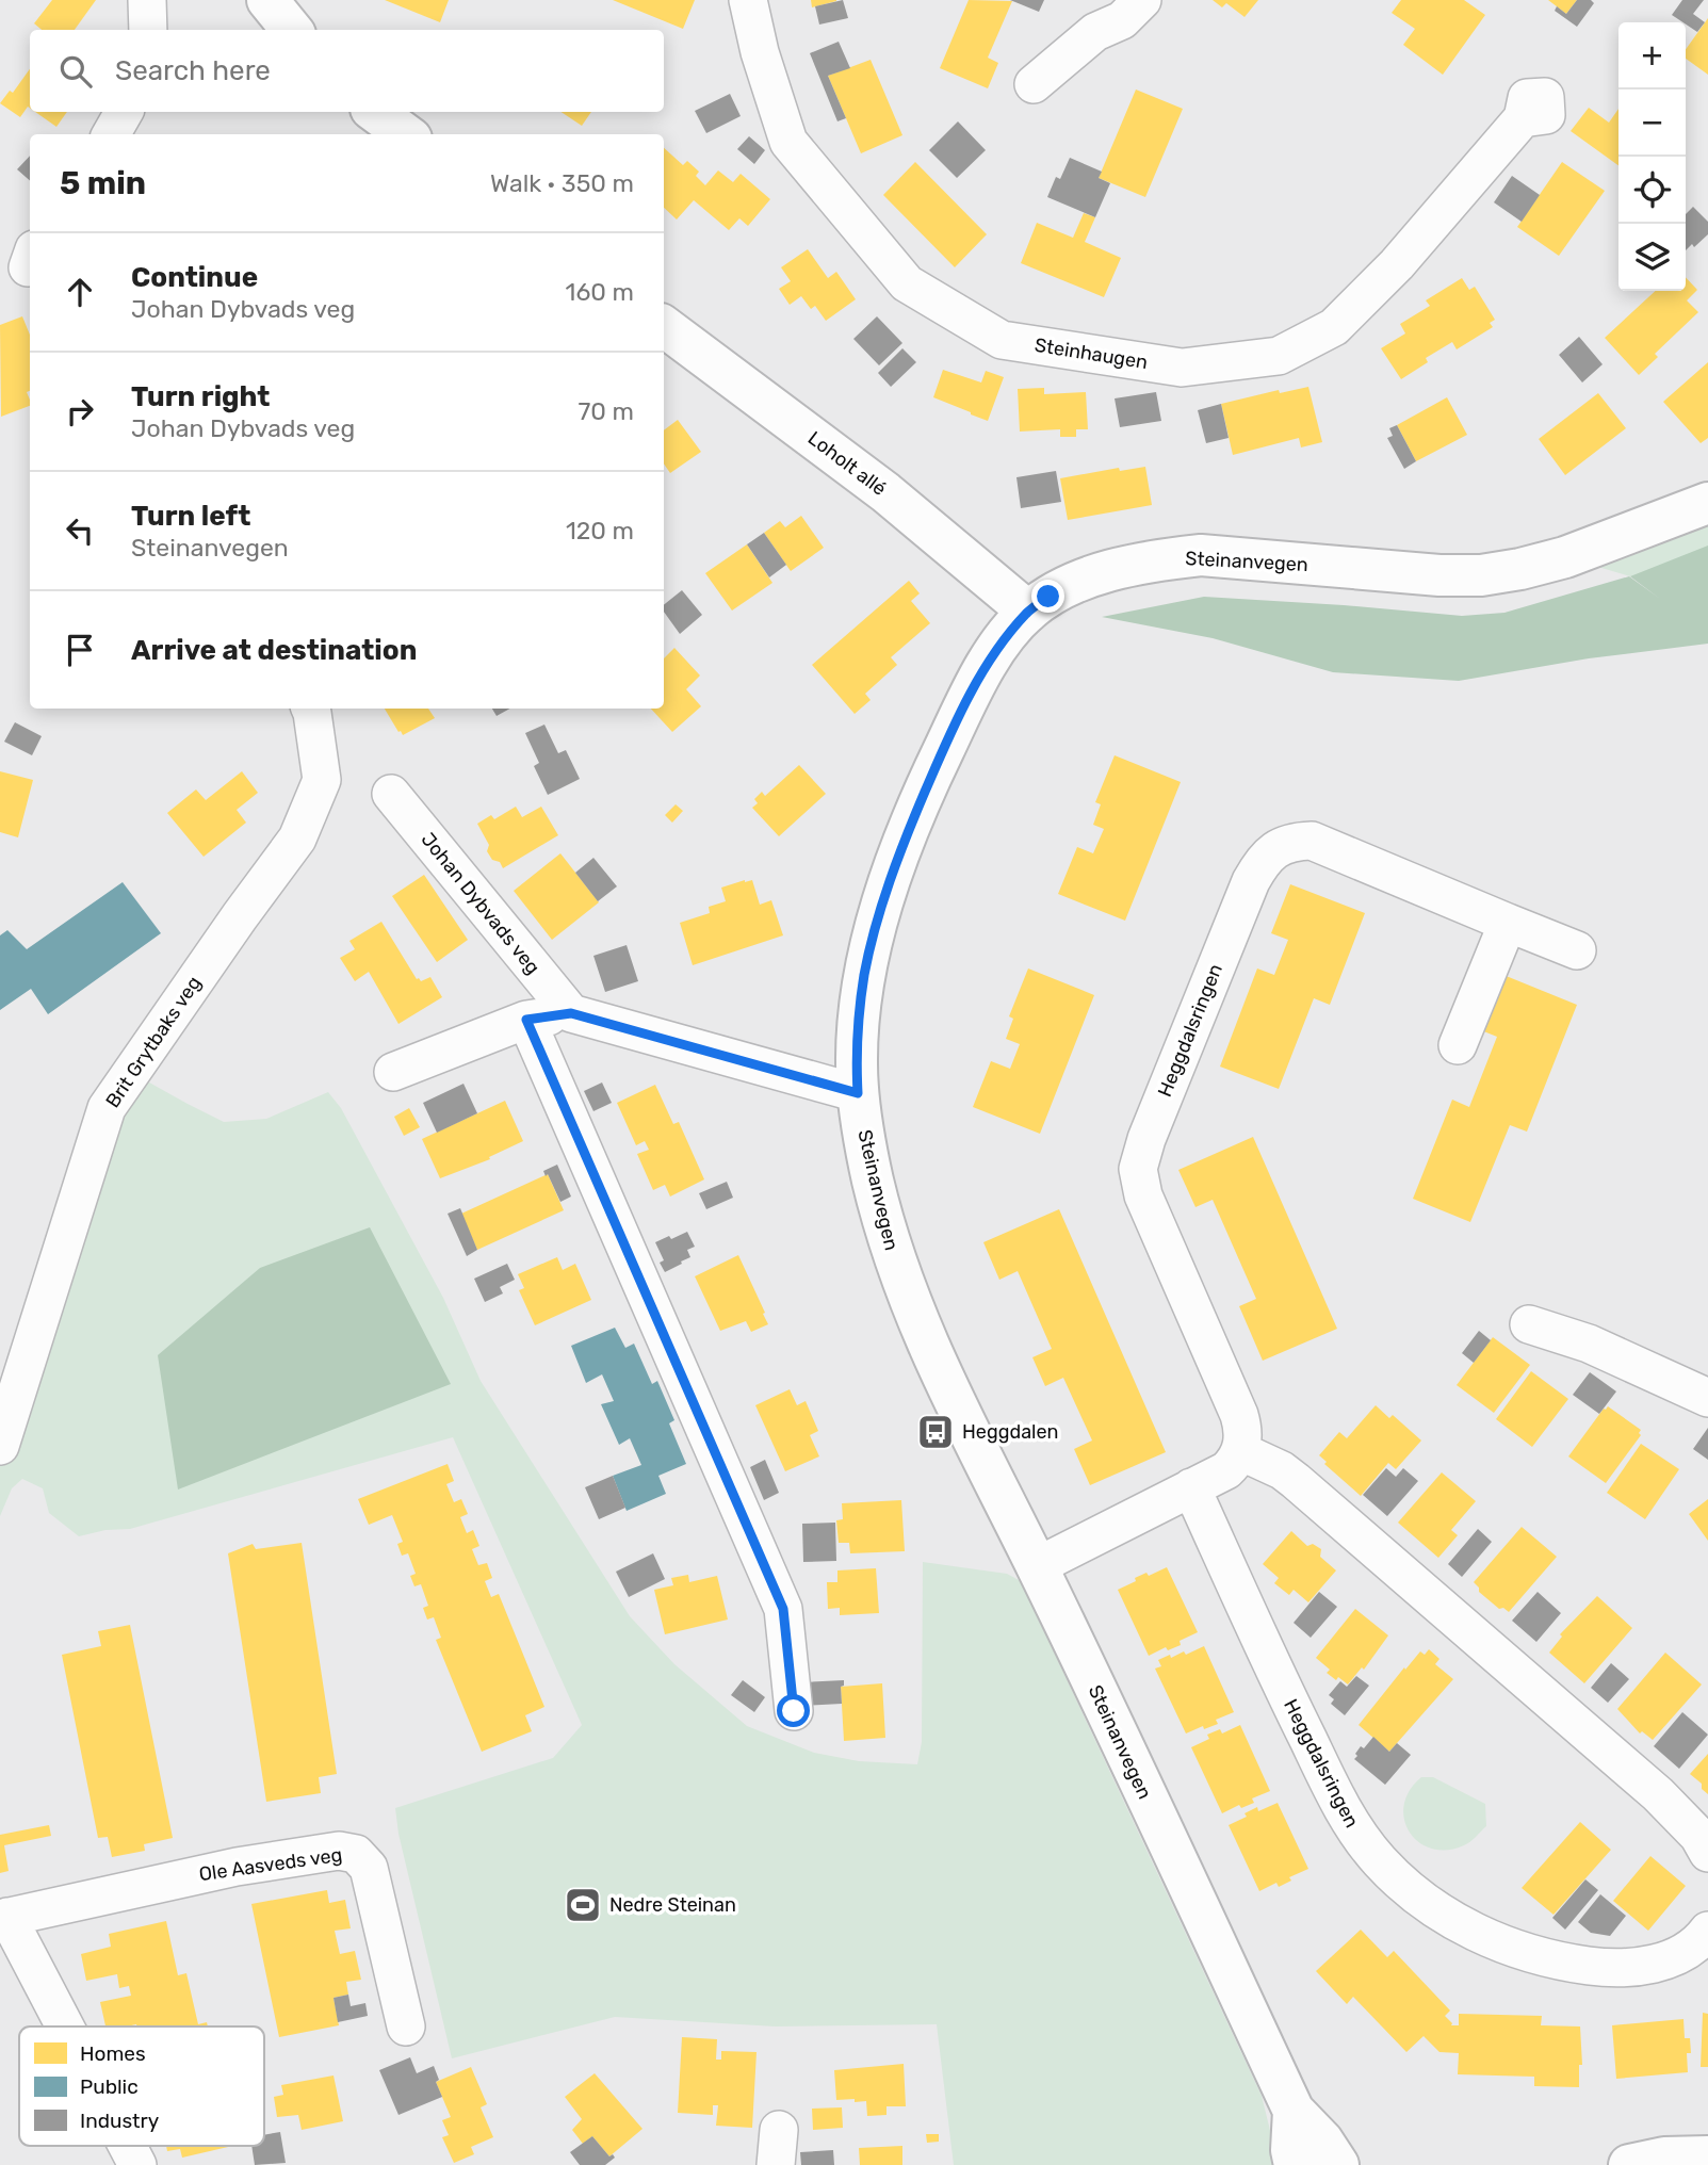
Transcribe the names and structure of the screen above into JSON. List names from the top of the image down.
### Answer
{
  "streets": {
    "main road": ["Loholt allé", "Steinanvegen"],
    "street": [
      "Steinhaugen",
      "Johan Dybvads veg",
      "Heggdalsringen",
      "Brit Grytbaks veg",
      "Ole Aasveds veg"
    ]
  },
  "crossings": [
    ["Loholt allé", "Steinanvegen"]
  ],
  "places": {
    "bus stop": ["Heggdalen"],
    "sports": ["Nedre Steinan"]
  },
  "legend": ["Homes", "Public", "Industry"],
  "page": {
    "map_buttons": ["+", "−"],
    "search": "Search here",
    "heading": ["5 min", "Walk · 350 m"],
    "list": [
      ["Continue", "Johan Dybvads veg", "160 m"],
      ["Turn right", "Johan Dybvads veg", "70 m"],
      ["Turn left", "Steinanvegen", "120 m"],
      "Arrive at destination"
    ]
  }
}
